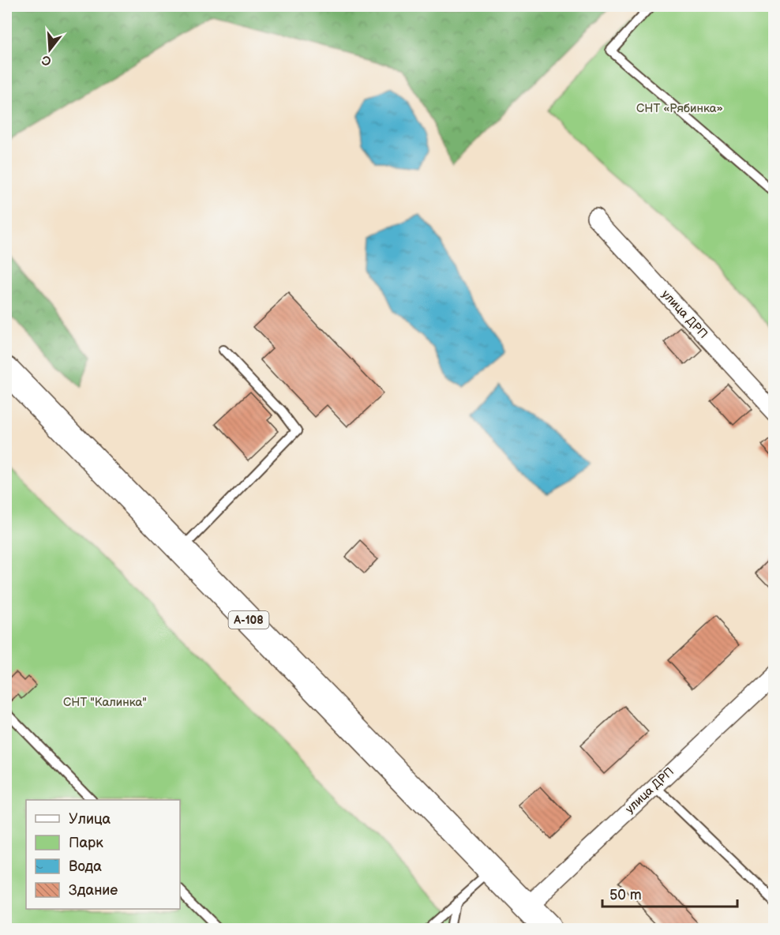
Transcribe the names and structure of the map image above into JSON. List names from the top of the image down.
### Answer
{
  "streets": {
    "highway": ["А-108"],
    "street": ["улица ДРП"]
  },
  "crossings": [
    ["улица ДРП", "А-108"]
  ],
  "parks": ["СНТ «Рябинка»", "СНТ \"Калинка\""],
  "legend": [
    "Улица",
    "Парк",
    "Вода",
    "Здание"
  ],
  "scale_bar": "50 m",
  "north": "bottom"
}
